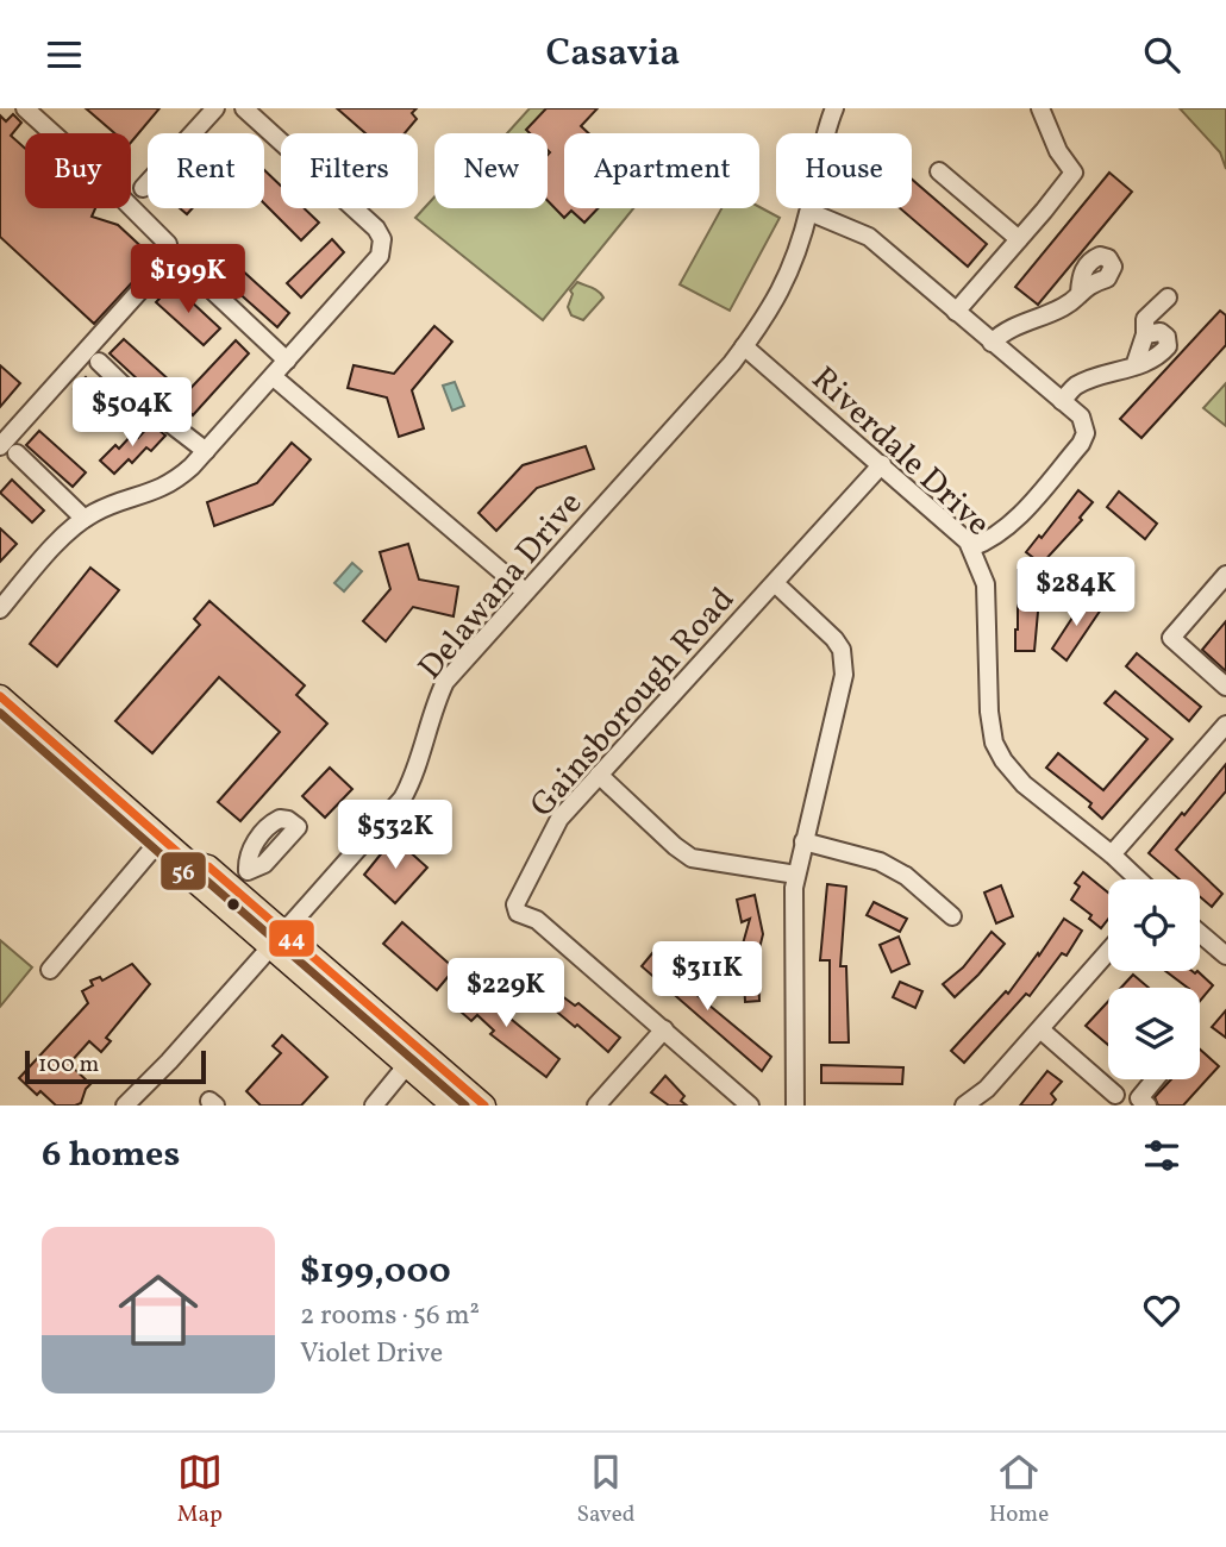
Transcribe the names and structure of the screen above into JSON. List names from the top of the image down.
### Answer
{
  "streets": {
    "street": ["Riverdale Drive", "Delawana Drive", "Gainsborough Road"]
  },
  "crossings": [
    ["Riverdale Drive", "Delawana Drive"],
    ["Riverdale Drive", "Gainsborough Road"]
  ],
  "lines": ["transit line 44", "transit line 56"],
  "scale_bar": "100 m",
  "page": {
    "header": "Casavia",
    "chip": [
      "Buy",
      "Rent",
      "Filters",
      "New",
      "Apartment",
      "House"
    ],
    "price": [
      "$199K",
      "$504K",
      "$284K",
      "$532K",
      "$311K",
      "$229K"
    ],
    "scale": "100 m",
    "heading": "6 homes",
    "list": [
      {
        "name": "$199,000",
        "note": "2 rooms · 56 m² · Violet Drive"
      }
    ],
    "tabs": ["Map", "Saved", "Home"]
  }
}
